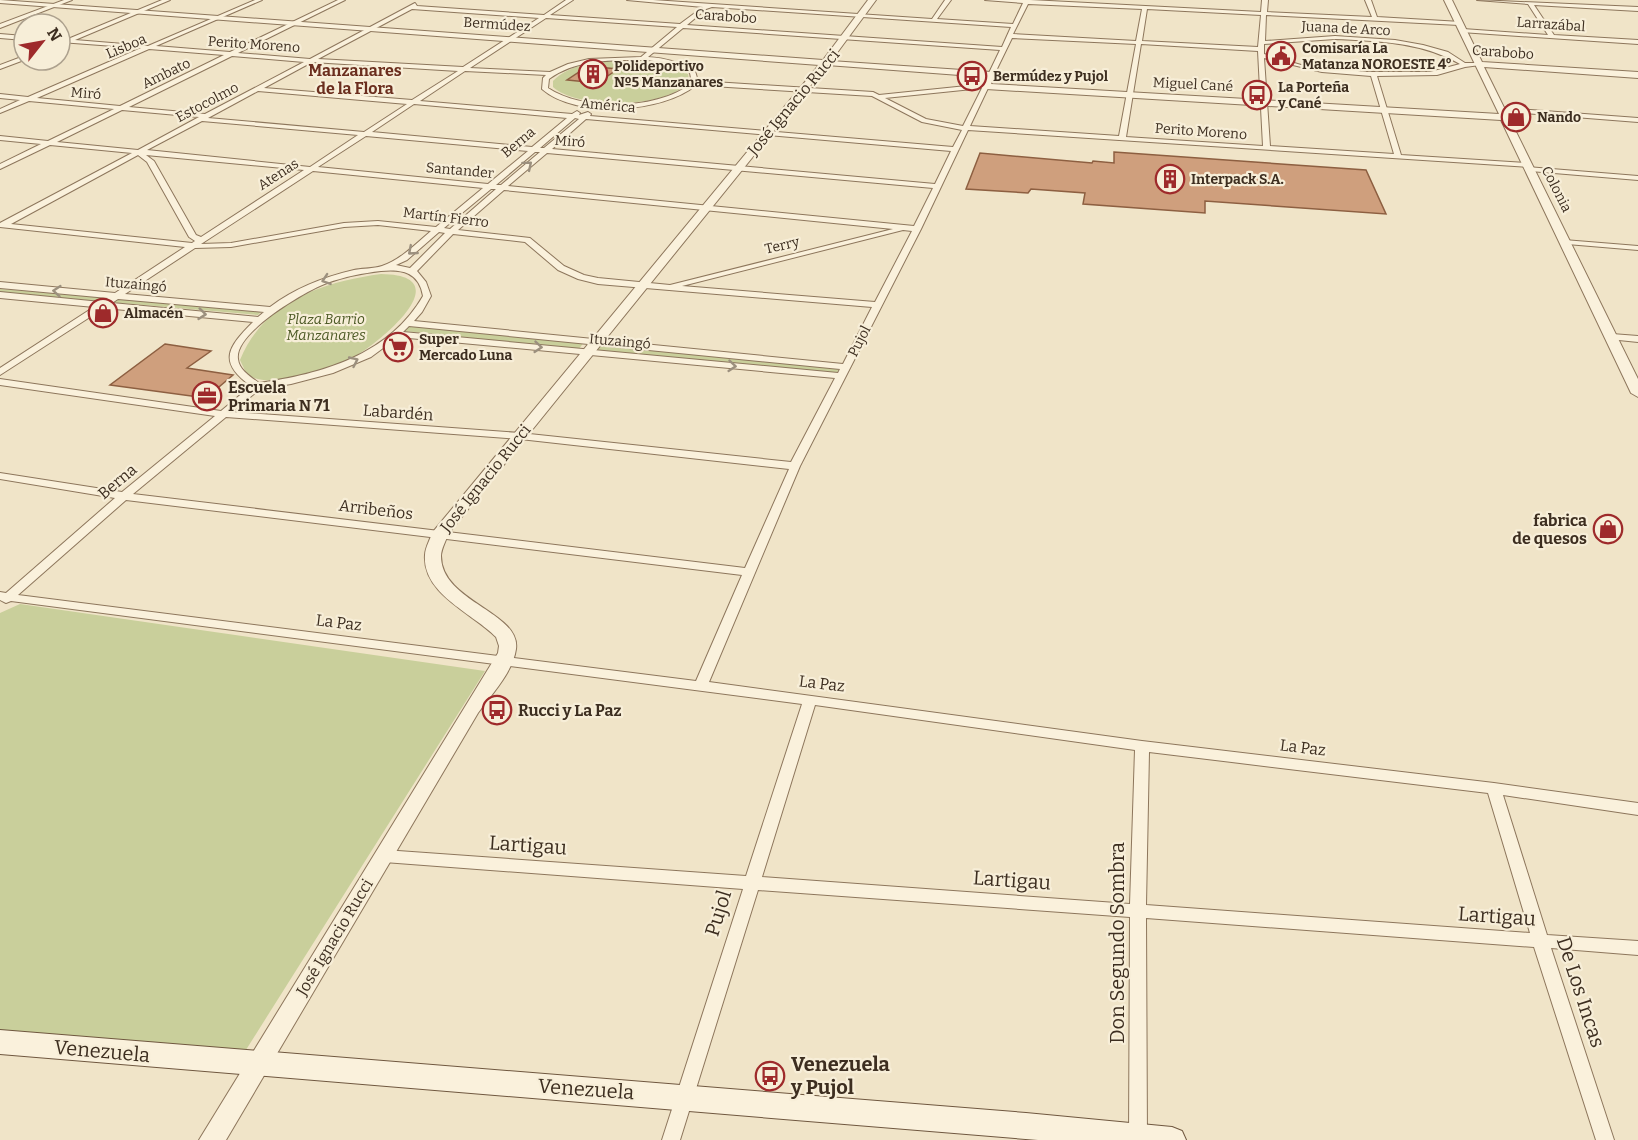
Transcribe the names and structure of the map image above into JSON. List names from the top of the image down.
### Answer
{
  "streets": {
    "main road": ["Venezuela"],
    "street": [
      "Carabobo",
      "Bermúdez",
      "Larrazábal",
      "Juana de Arco",
      "Perito Moreno",
      "Lisboa",
      "Ambato",
      "Miguel Cané",
      "Miró",
      "Estocolmo",
      "José Ignacio Rucci",
      "América",
      "Berna",
      "Santander",
      "Atenas",
      "Colonia",
      "Martín Fierro",
      "Terry",
      "Ituzaingó",
      "Pujol",
      "Labardén",
      "Arribeños",
      "La Paz",
      "Lartigau",
      "Don Segundo Sombra",
      "De Los Incas"
    ]
  },
  "crossings": [
    ["Carabobo", "Juana de Arco"],
    ["Carabobo", "Estocolmo"],
    ["Carabobo", "José Ignacio Rucci"],
    ["Carabobo", "Atenas"],
    ["Carabobo", "Colonia"],
    ["Carabobo", "Pujol"],
    ["Bermúdez", "Lisboa"],
    ["Bermúdez", "Ambato"],
    ["Bermúdez", "Estocolmo"],
    ["Bermúdez", "José Ignacio Rucci"],
    ["Bermúdez", "Atenas"],
    ["Bermúdez", "Pujol"],
    ["Larrazábal", "Colonia"],
    ["Larrazábal", "Pujol"],
    ["Perito Moreno", "Lisboa"],
    ["Perito Moreno", "Ambato"],
    ["Perito Moreno", "Miguel Cané"],
    ["Perito Moreno", "Estocolmo"],
    ["Perito Moreno", "José Ignacio Rucci"],
    ["Perito Moreno", "Atenas"],
    ["Perito Moreno", "Colonia"],
    ["Perito Moreno", "Pujol"],
    ["Lisboa", "Miró"],
    ["Ambato", "Miró"],
    ["Ambato", "Santander"],
    ["Miguel Cané", "Colonia"],
    ["Miguel Cané", "Pujol"],
    ["Miró", "Estocolmo"],
    ["Miró", "José Ignacio Rucci"],
    ["Miró", "Berna"],
    ["Miró", "Atenas"],
    ["Miró", "Pujol"],
    ["Estocolmo", "América"],
    ["Estocolmo", "Santander"],
    ["Estocolmo", "Martín Fierro"],
    ["José Ignacio Rucci", "América"],
    ["José Ignacio Rucci", "Santander"],
    ["José Ignacio Rucci", "Martín Fierro"],
    ["José Ignacio Rucci", "Ituzaingó"],
    ["José Ignacio Rucci", "Labardén"],
    ["José Ignacio Rucci", "Arribeños"],
    ["José Ignacio Rucci", "La Paz"],
    ["José Ignacio Rucci", "Lartigau"],
    ["José Ignacio Rucci", "Venezuela"],
    ["América", "Berna"],
    ["América", "Atenas"],
    ["América", "Pujol"],
    ["Berna", "Santander"],
    ["Berna", "Martín Fierro"],
    ["Berna", "Ituzaingó"],
    ["Berna", "Labardén"],
    ["Berna", "Arribeños"],
    ["Berna", "La Paz"],
    ["Santander", "Atenas"],
    ["Santander", "Terry"],
    ["Santander", "Pujol"],
    ["Atenas", "Martín Fierro"],
    ["Atenas", "Ituzaingó"],
    ["Martín Fierro", "Terry"],
    ["Martín Fierro", "Pujol"],
    ["Ituzaingó", "Pujol"],
    ["Pujol", "Labardén"],
    ["Pujol", "Arribeños"],
    ["Pujol", "La Paz"],
    ["Pujol", "Lartigau"],
    ["Pujol", "Venezuela"],
    ["La Paz", "Don Segundo Sombra"],
    ["La Paz", "De Los Incas"],
    ["Lartigau", "Don Segundo Sombra"],
    ["Lartigau", "De Los Incas"],
    ["Don Segundo Sombra", "Venezuela"]
  ],
  "districts": ["Manzanares de la Flora"],
  "parks": ["Plaza Barrio Manzanares"],
  "places": {
    "public building": ["Comisaría La Matanza NOROESTE 4°"],
    "building": ["Polideportivo Nº5 Manzanares", "Interpack S.A."],
    "bus stop": [
      "Bermúdez y Pujol",
      "La Porteña y Cané",
      "Rucci y La Paz",
      "Venezuela y Pujol"
    ],
    "shop": ["Nando", "Almacén", "fabrica de quesos"],
    "supermarket": ["Super Mercado Luna"],
    "office": ["Escuela Primaria N 71"]
  },
  "north": "top right"
}
